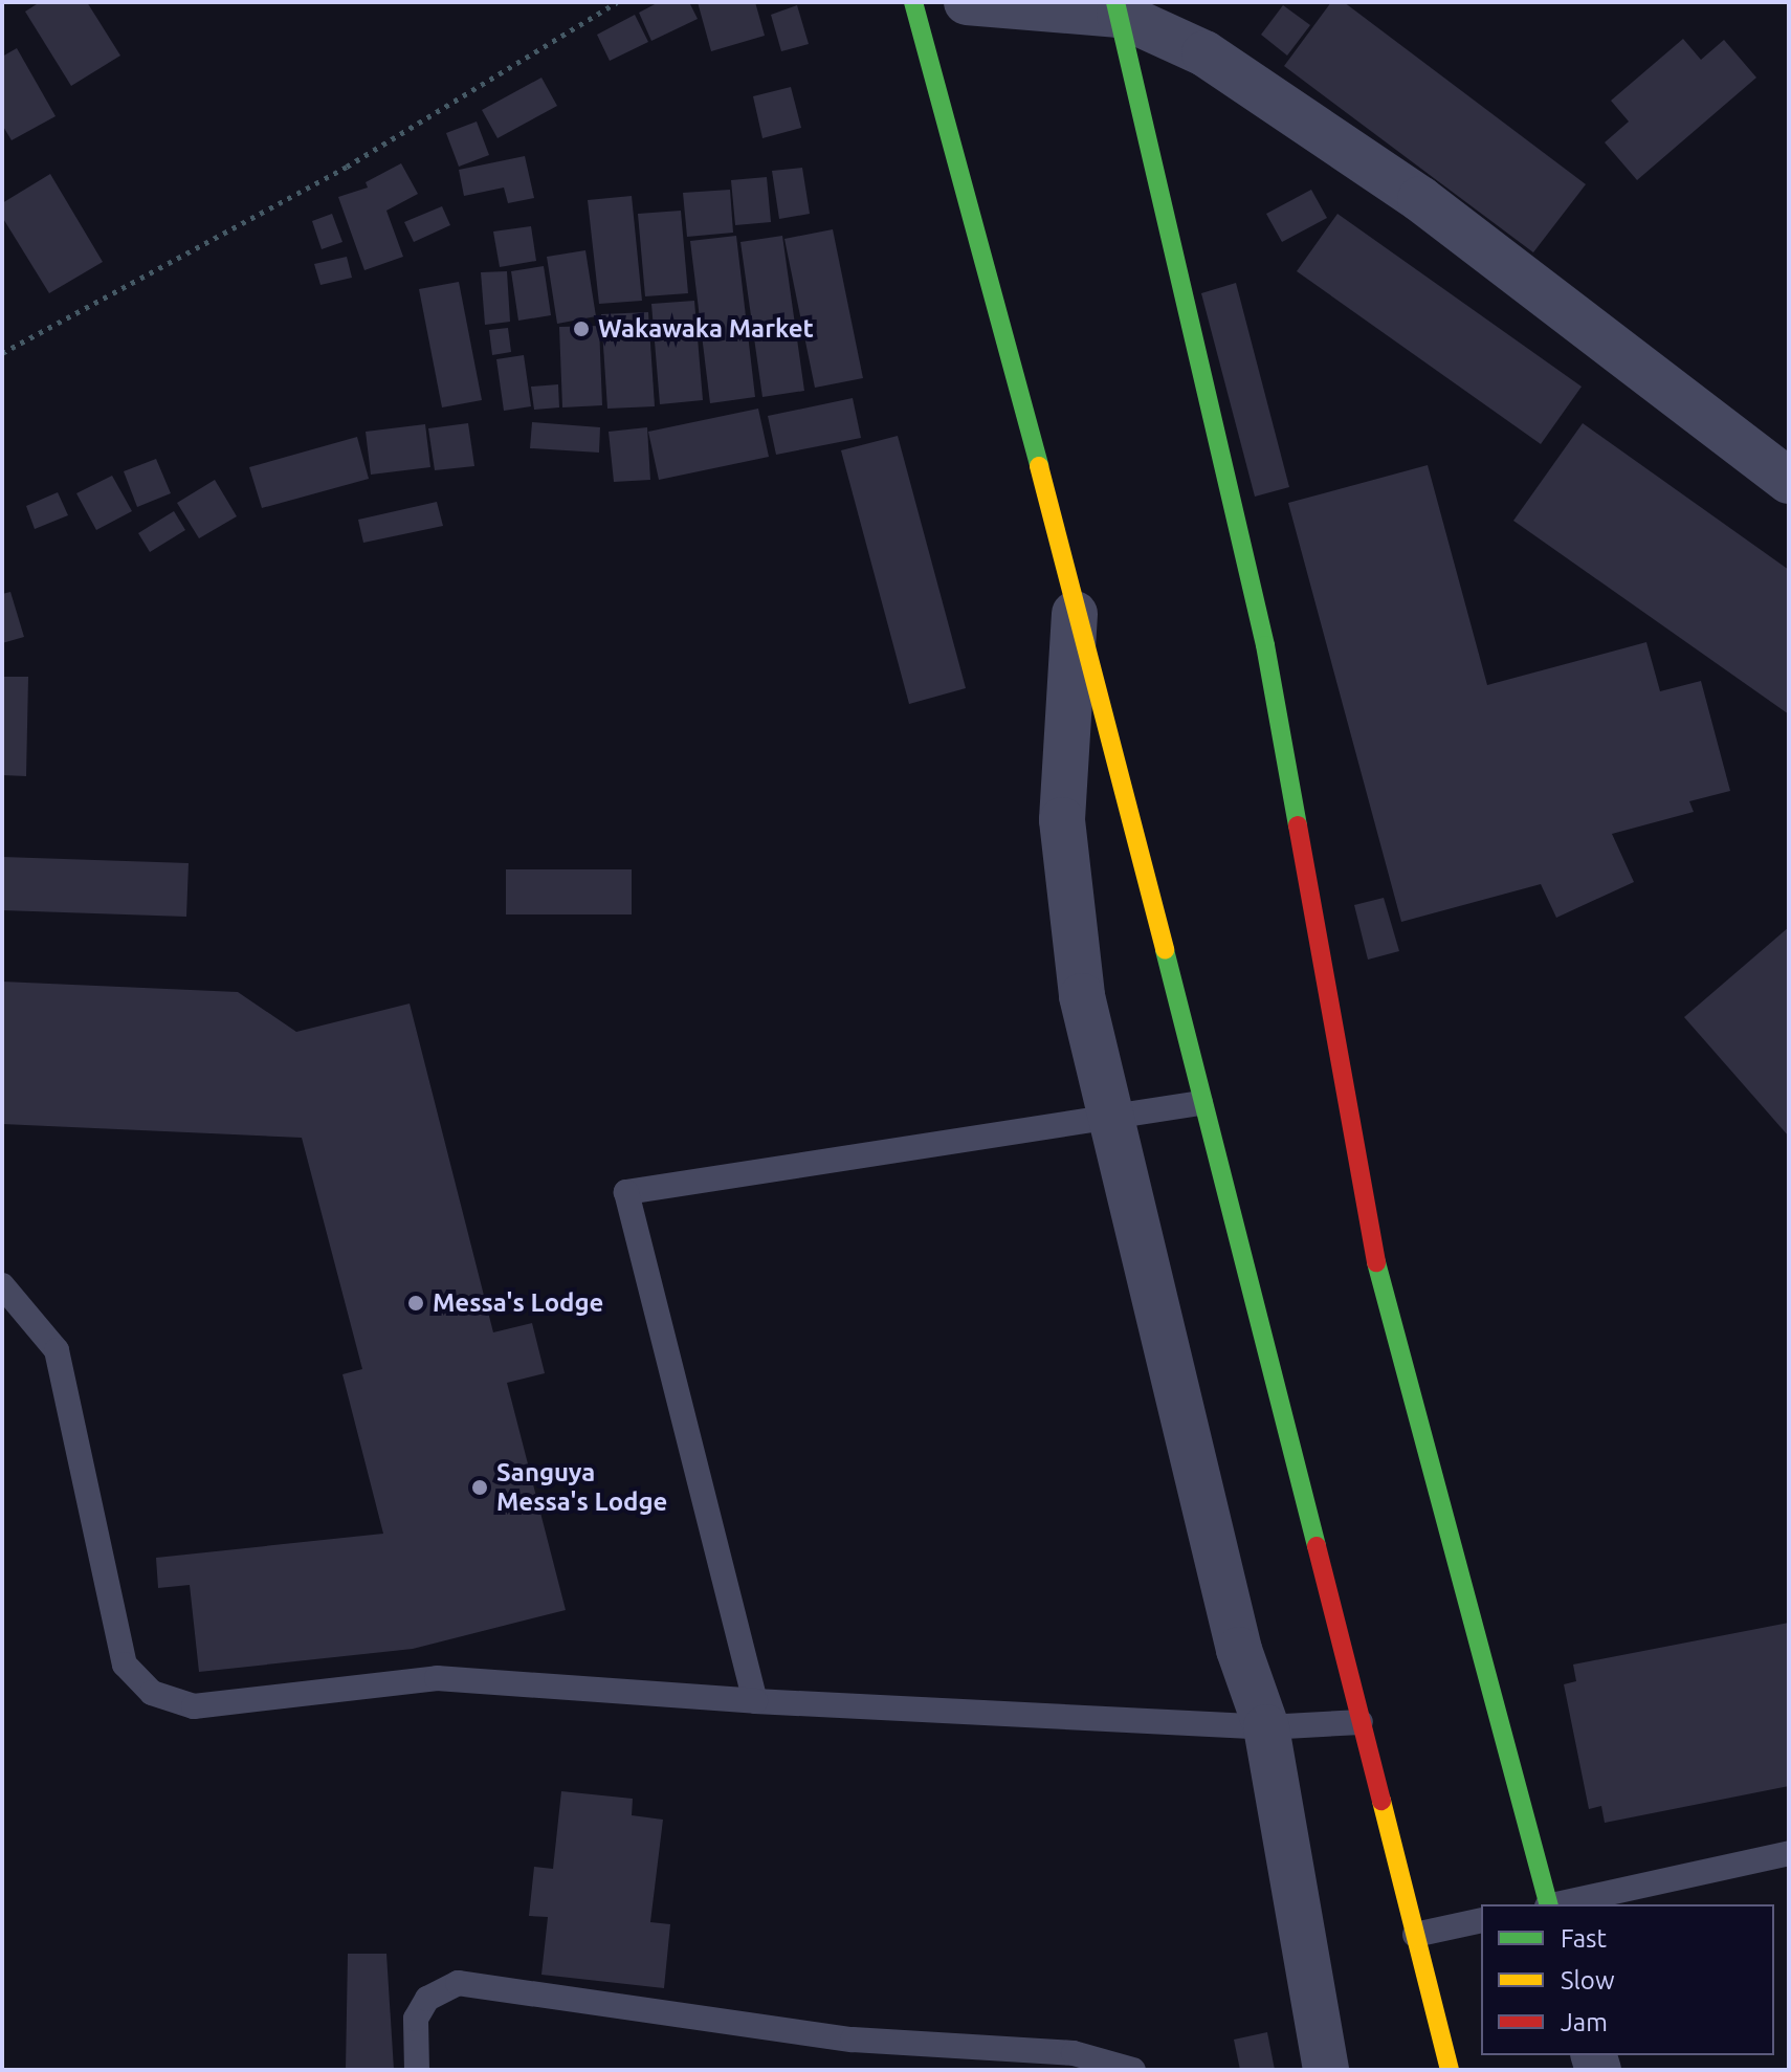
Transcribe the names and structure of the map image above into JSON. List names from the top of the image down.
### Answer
{
  "places": ["Wakawaka Market", "Messa's Lodge", "Sanguya Messa's Lodge"],
  "legend": ["Fast", "Slow", "Jam"]
}
